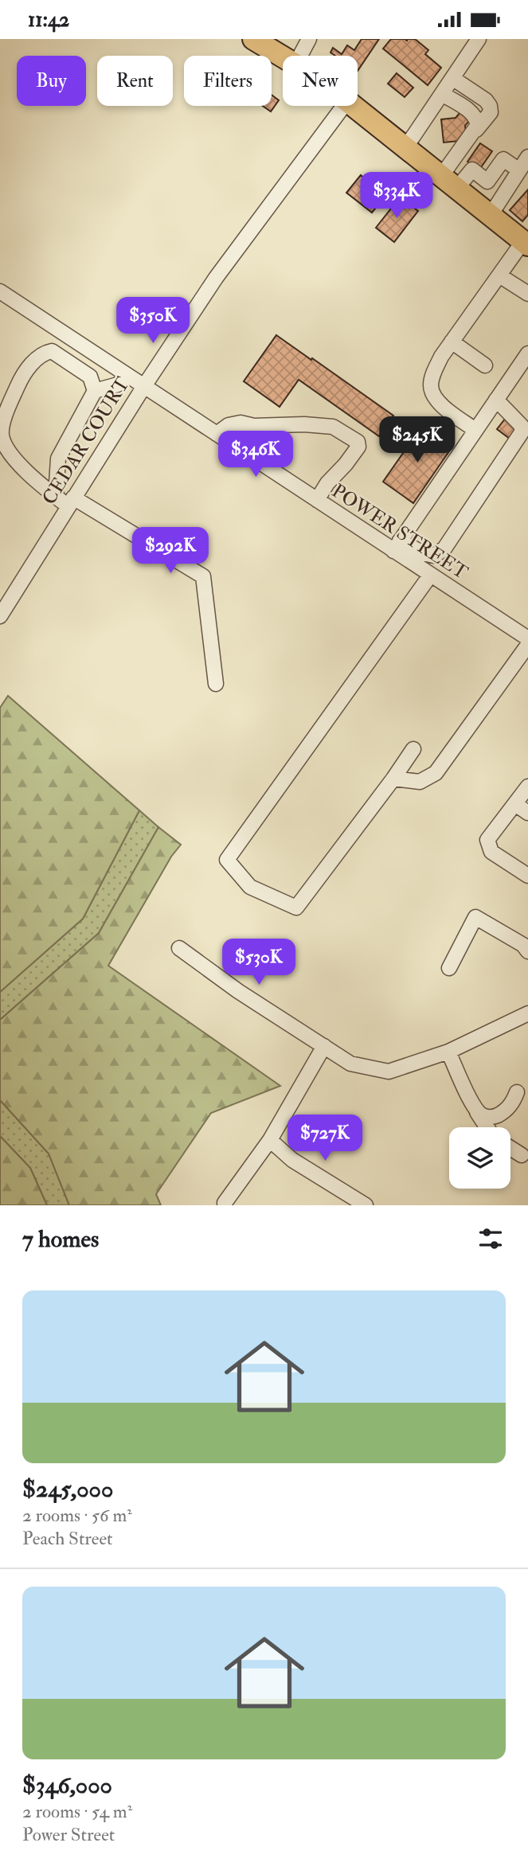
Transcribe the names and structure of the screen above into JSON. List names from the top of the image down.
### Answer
{
  "streets": {
    "street": ["CEDAR COURT", "POWER STREET"]
  },
  "crossings": [
    ["CEDAR COURT", "POWER STREET"]
  ],
  "page": {
    "status": "11:42",
    "chip": [
      "Buy",
      "Rent",
      "Filters",
      "New"
    ],
    "price": [
      "$334K",
      "$350K",
      "$245K",
      "$346K",
      "$292K",
      "$530K",
      "$727K"
    ],
    "heading": "7 homes",
    "list": [
      {
        "name": "$245,000",
        "note": "2 rooms · 56 m² · Peach Street"
      },
      {
        "name": "$346,000",
        "note": "2 rooms · 54 m² · Power Street"
      }
    ]
  }
}
